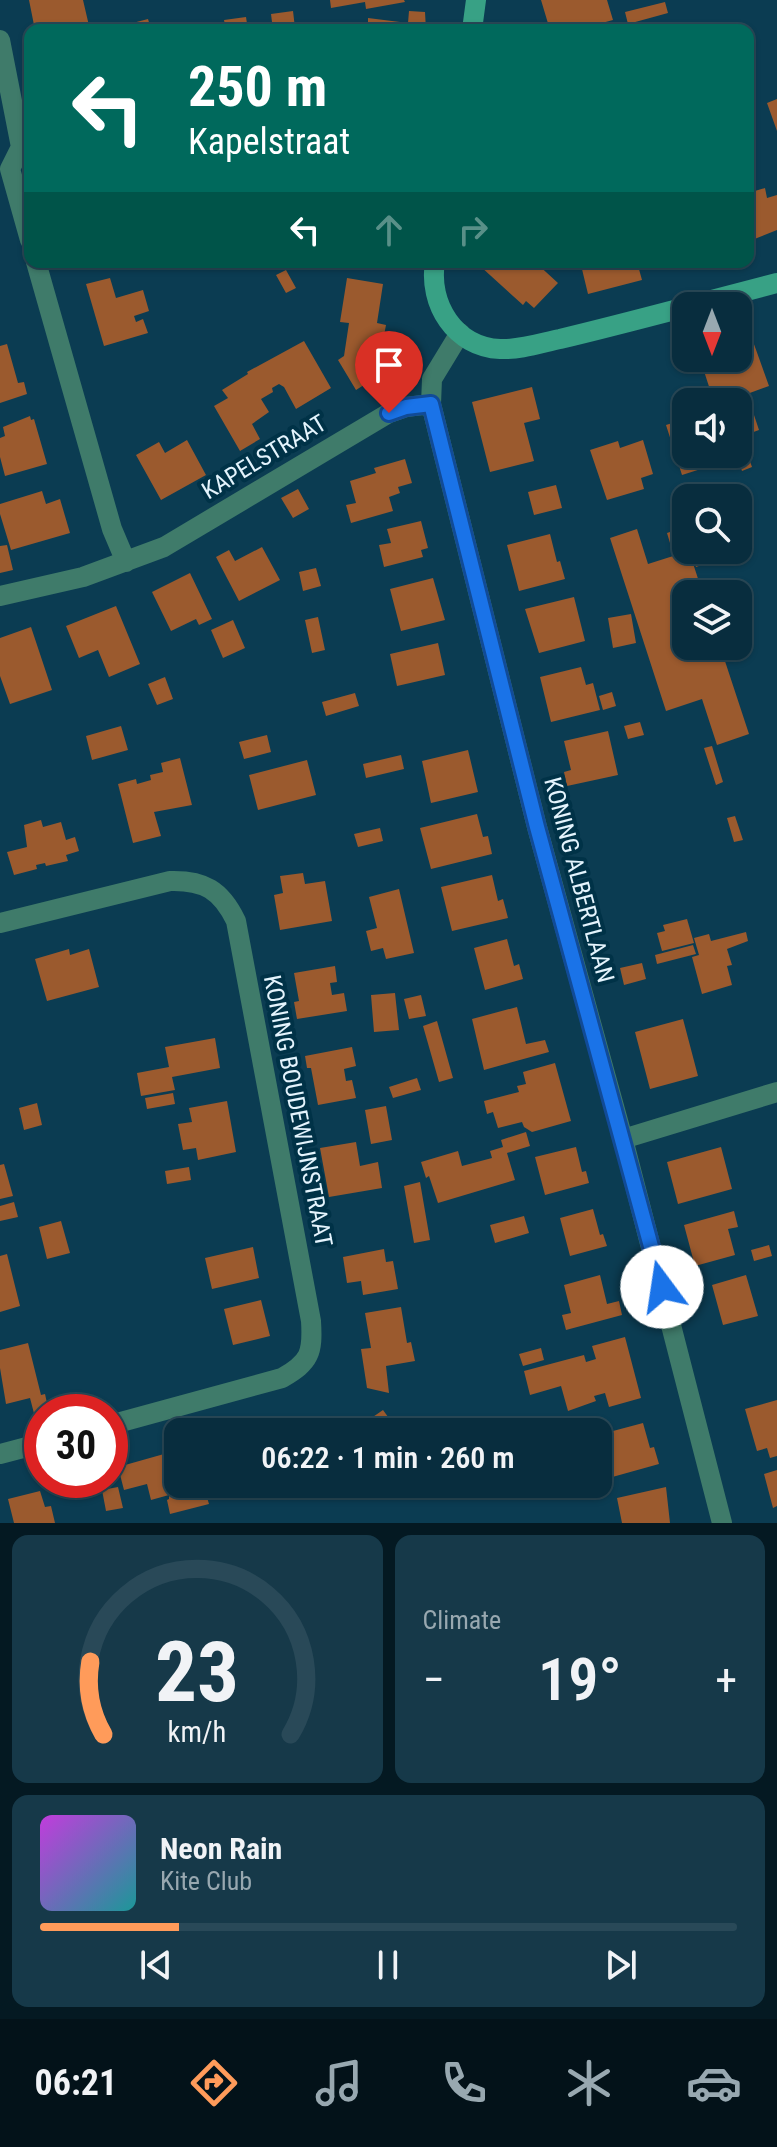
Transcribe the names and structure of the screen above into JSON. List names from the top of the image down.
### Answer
{
  "streets": {
    "street": ["KAPELSTRAAT", "KONING ALBERTLAAN", "KONING BOUDEWIJNSTRAAT"]
  },
  "crossings": [
    ["KAPELSTRAAT", "KONING ALBERTLAAN"]
  ],
  "north": "bottom",
  "page": {
    "turn": ["250 m", "Kapelstraat"],
    "limit": "30",
    "trip": "06:22 · 1 min · 260 m",
    "tile": "Climate",
    "heat": ["−", "19°", "+"],
    "song": ["Neon Rain", "Kite Club"],
    "tabs": "06:21",
    "gauge": ["23", "km/h"]
  }
}
